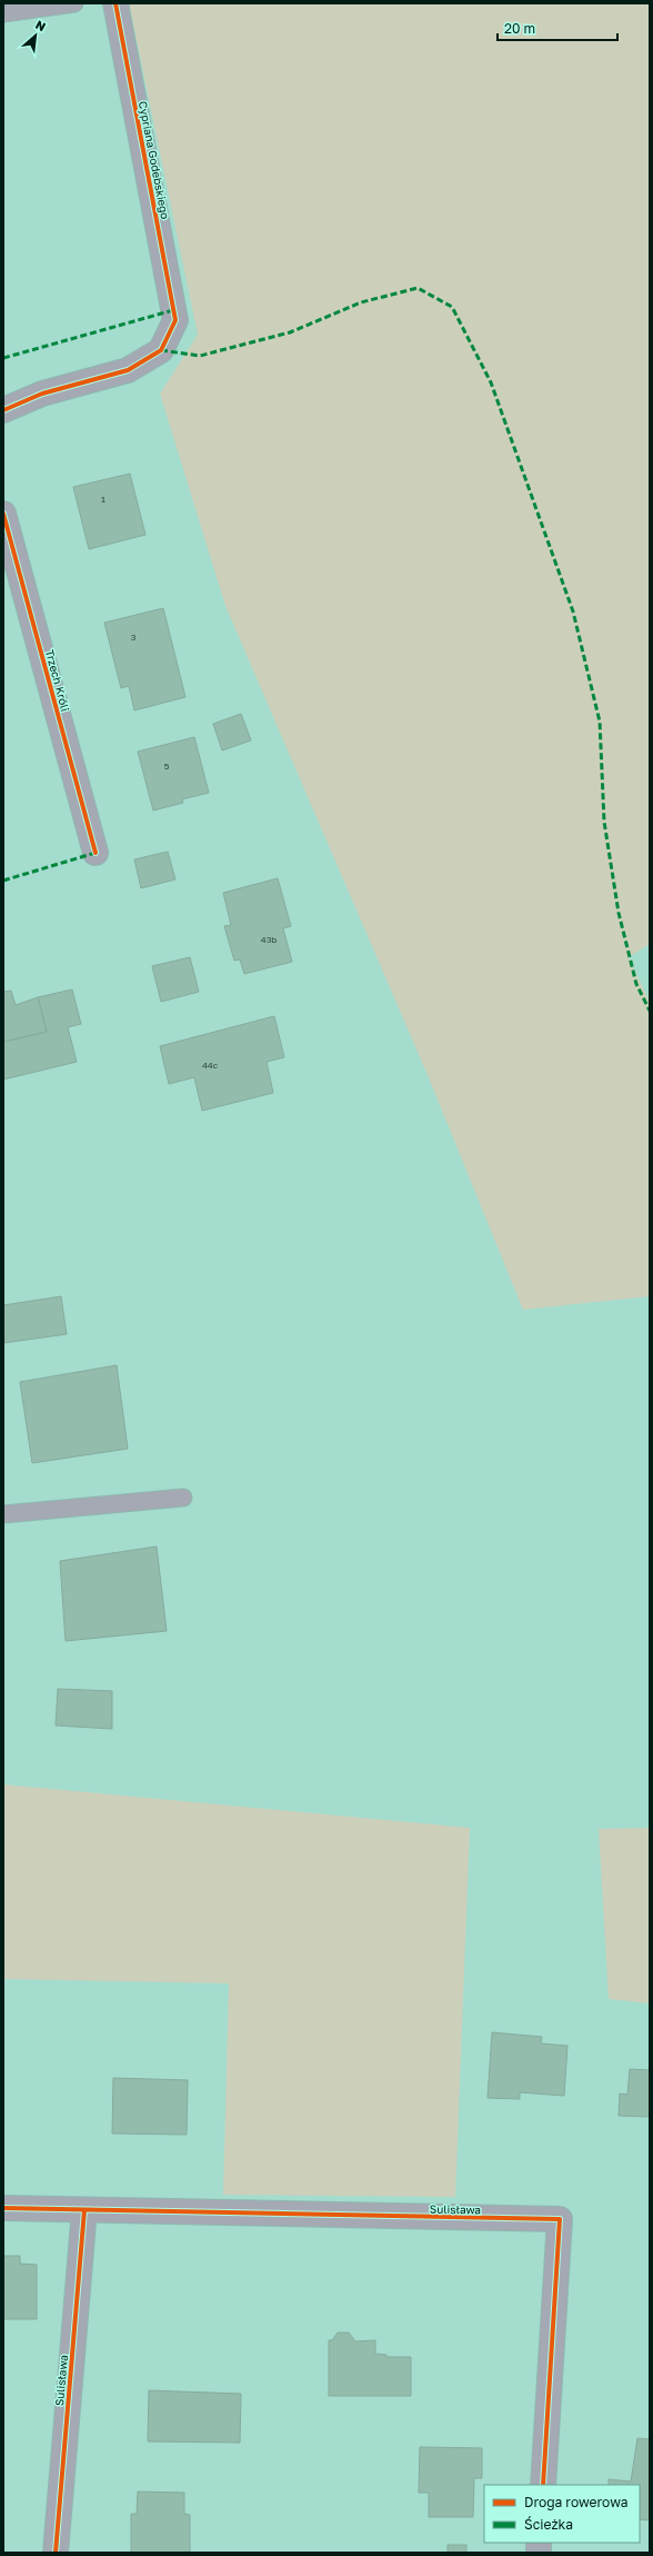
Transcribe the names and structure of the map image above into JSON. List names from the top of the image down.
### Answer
{
  "streets": {
    "street": ["Cypriana Godebskiego", "Trzech Króli", "Sulisława"]
  },
  "house_numbers": [
    "1",
    "3",
    "5",
    "43b",
    "44c"
  ],
  "legend": ["Droga rowerowa", "Ścieżka"],
  "scale_bar": "20 m",
  "north": "top right"
}
